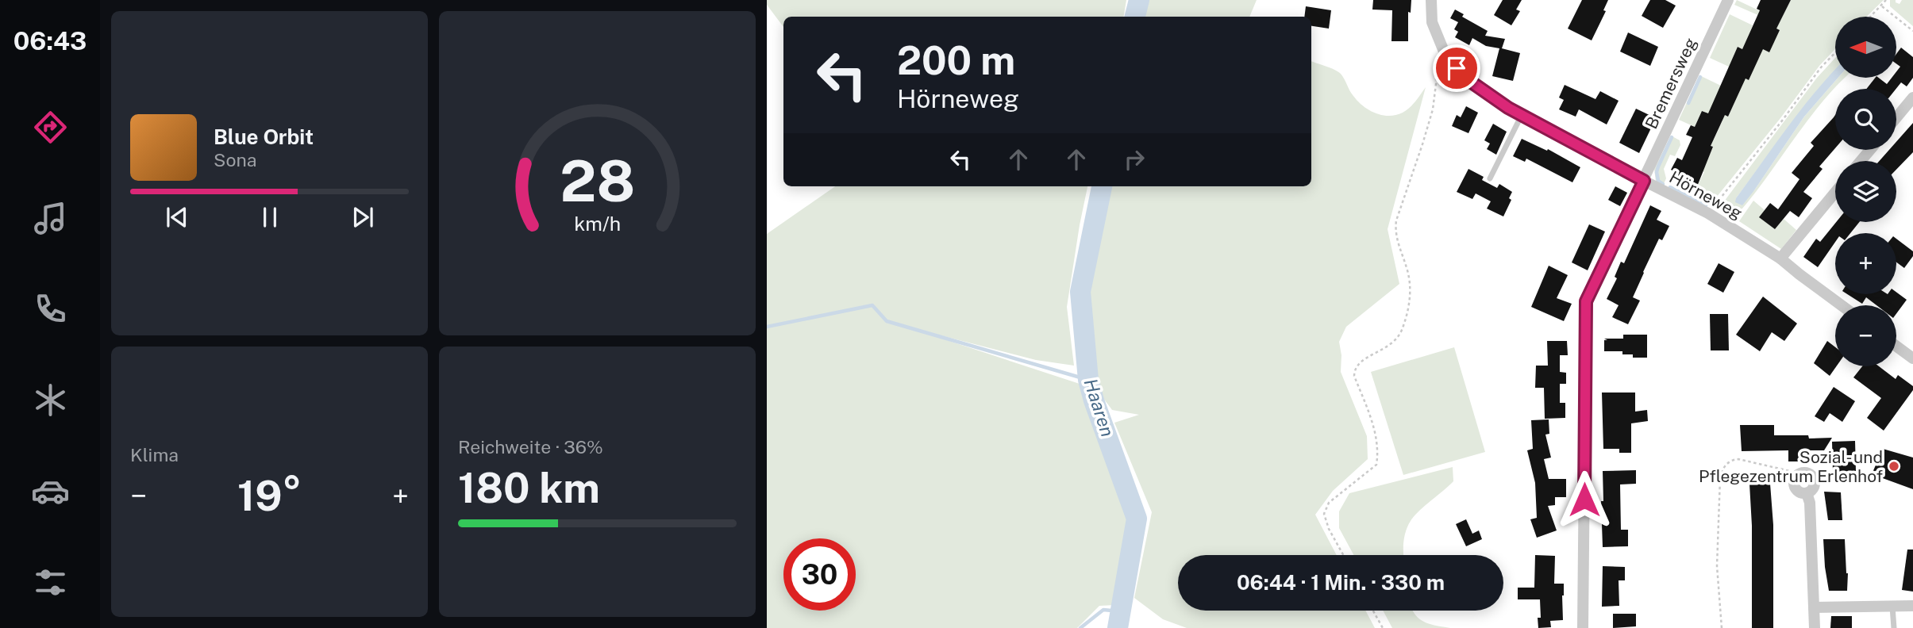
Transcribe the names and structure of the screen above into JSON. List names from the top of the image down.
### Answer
{
  "streets": {
    "street": ["Bremersweg", "Hörneweg"]
  },
  "crossings": [
    ["Bremersweg", "Hörneweg"]
  ],
  "water": ["Haaren"],
  "places": ["Sozial- und Pflegezentrum Erlenhof"],
  "north": "left",
  "page": {
    "tabs": "06:43",
    "map_buttons": ["+", "−"],
    "turn": ["200 m", "Hörneweg"],
    "song": ["Blue Orbit", "Sona"],
    "tile": [
      "Klima",
      ["Reichweite · 36%", "180 km"]
    ],
    "heat": ["−", "19°", "+"],
    "limit": "30",
    "trip": "06:44 · 1 Min. · 330 m",
    "gauge": ["28", "km/h"]
  }
}
